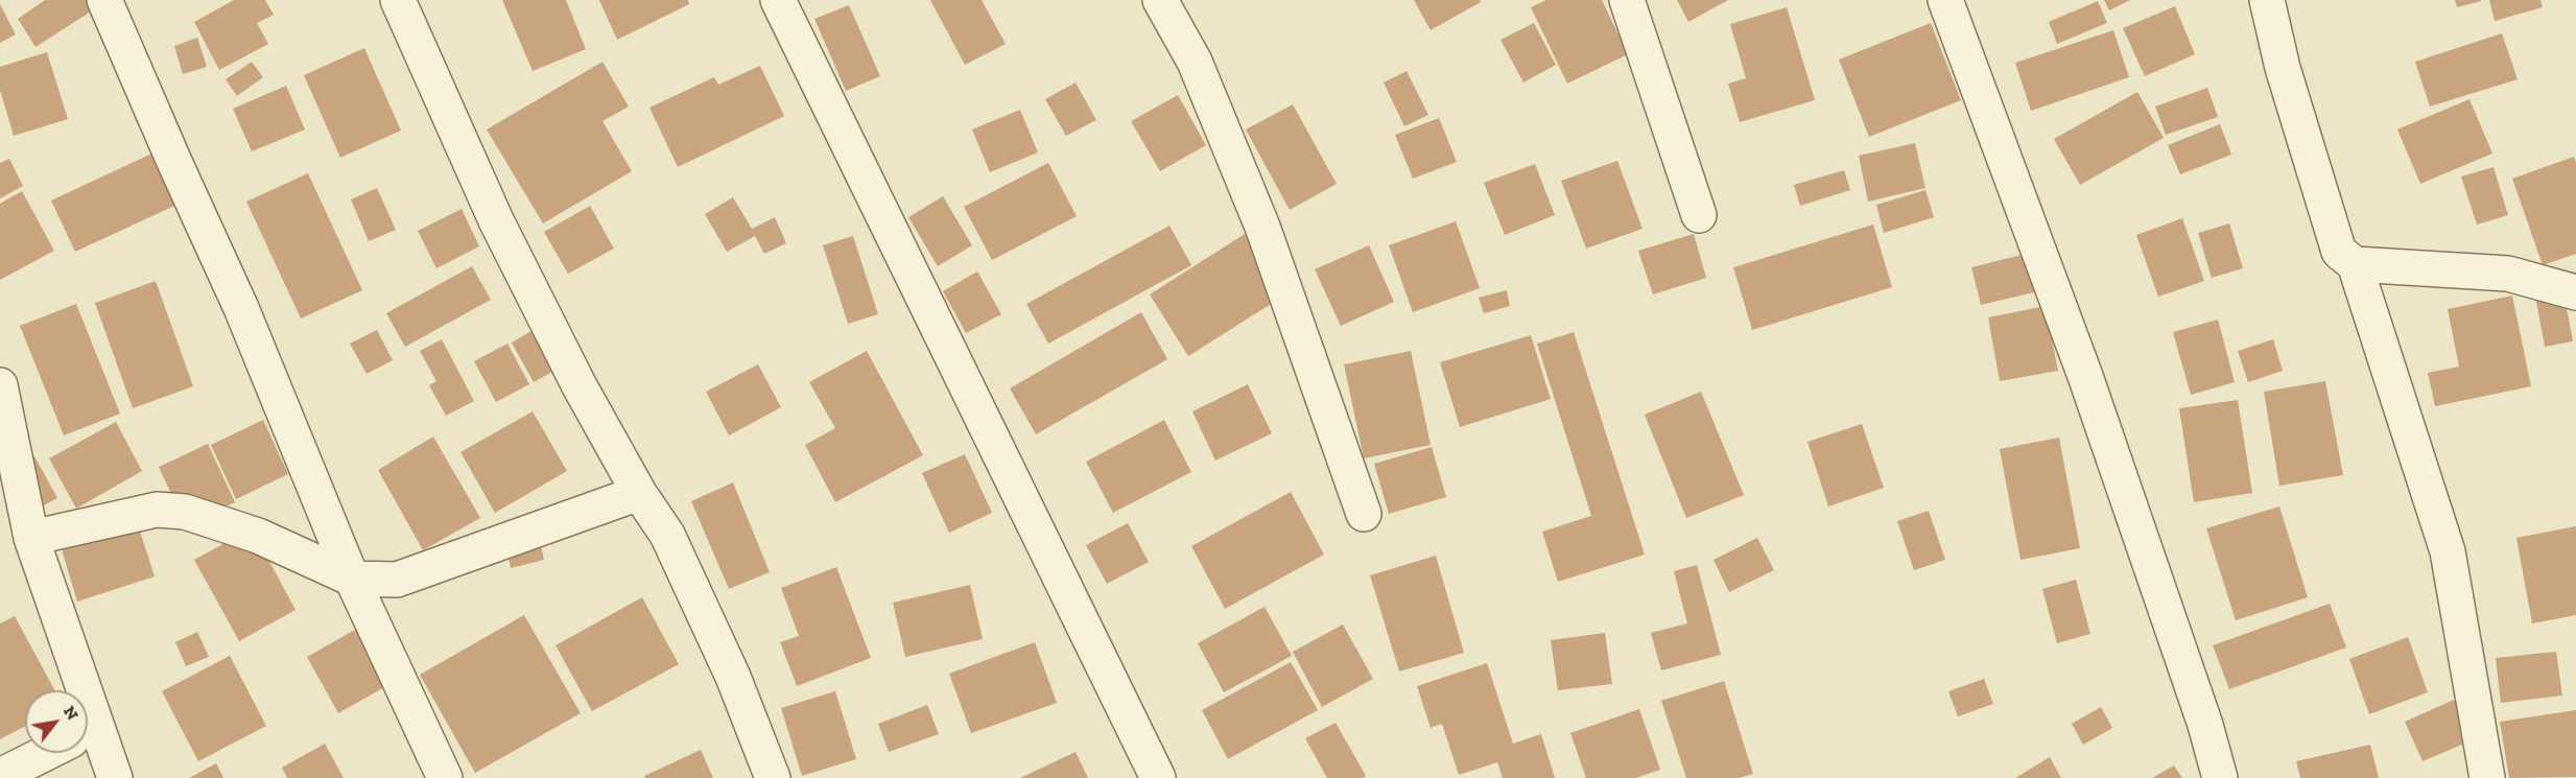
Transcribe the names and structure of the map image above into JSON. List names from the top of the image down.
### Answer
{
  "north": "top right"
}
